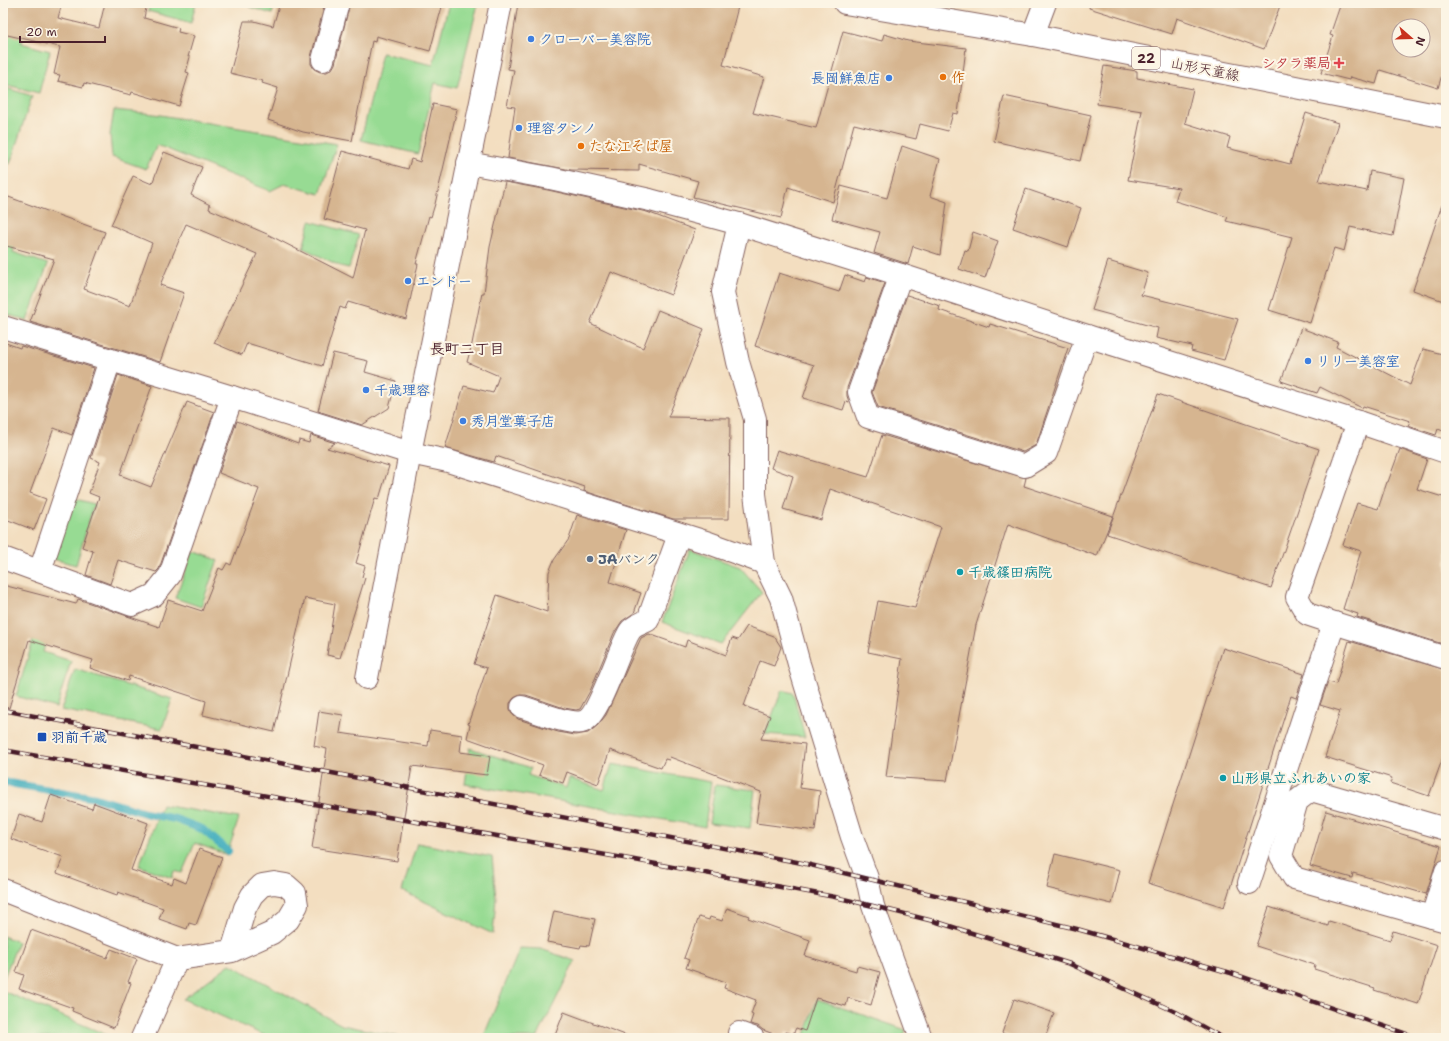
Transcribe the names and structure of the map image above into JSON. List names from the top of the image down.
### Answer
{
  "streets": {
    "street": ["22", "山形天童線"]
  },
  "districts": ["長町二丁目"],
  "places": {
    "other": [
      "クローバー美容院",
      "作",
      "長岡鮮魚店",
      "理容タンノ",
      "たな江そば屋",
      "エンドー",
      "リリー美容室",
      "千歳理容",
      "秀月堂菓子店",
      "JAバンク",
      "千歳篠田病院",
      "山形県立ふれあいの家"
    ],
    "health": ["シタラ薬局"],
    "transit": ["羽前千歳"]
  },
  "scale_bar": "20 m",
  "north": "right"
}
